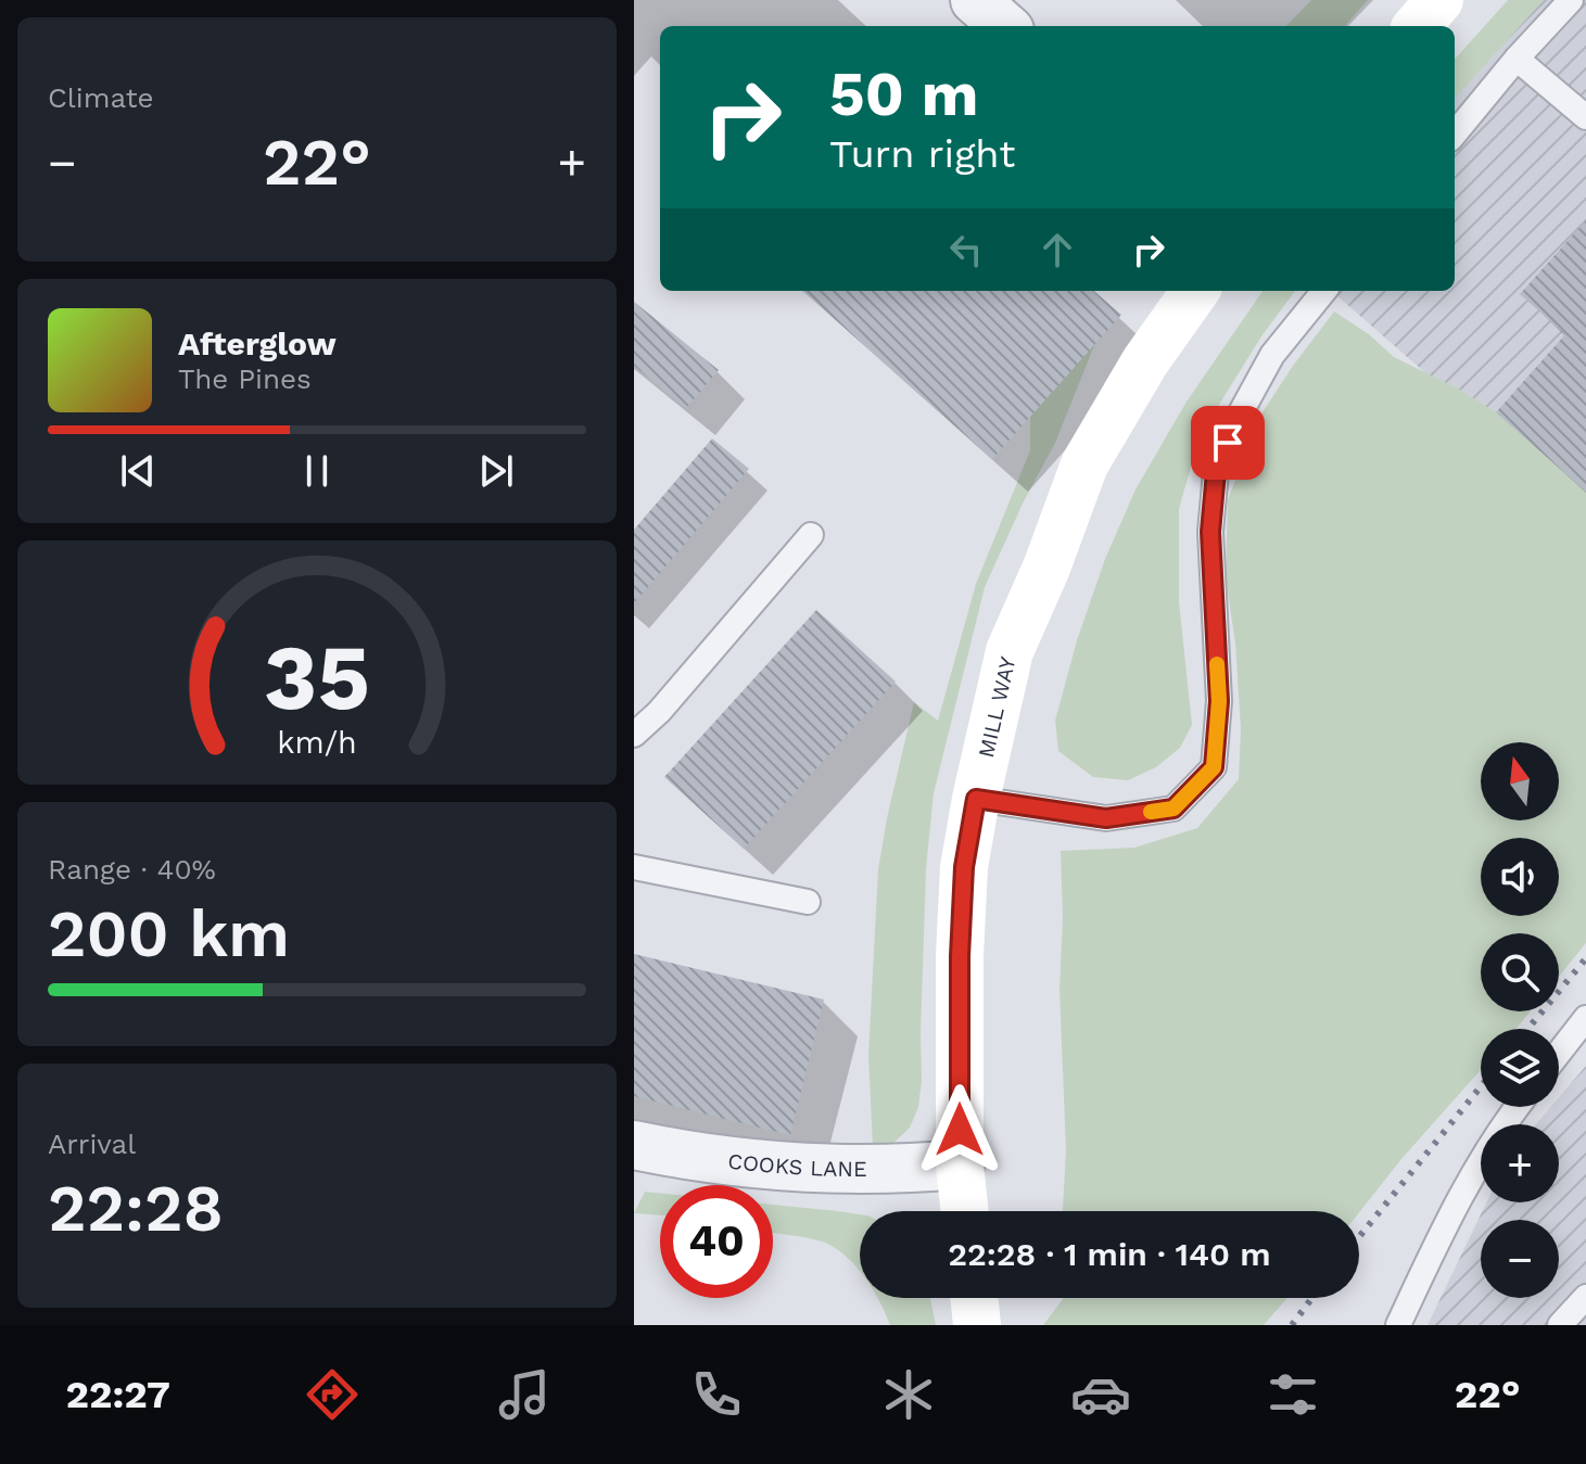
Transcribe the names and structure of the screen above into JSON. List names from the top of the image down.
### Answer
{
  "streets": {
    "street": ["MILL WAY", "COOKS LANE"]
  },
  "crossings": [
    ["MILL WAY", "COOKS LANE"]
  ],
  "north": "top",
  "page": {
    "tile": [
      "Climate",
      ["Range · 40%", "200 km"],
      ["Arrival", "22:28"]
    ],
    "turn": ["50 m", "Turn right"],
    "heat": ["−", "22°", "+"],
    "song": ["Afterglow", "The Pines"],
    "map_buttons": ["+", "−"],
    "limit": "40",
    "trip": "22:28 · 1 min · 140 m",
    "tabs": ["22:27", "22°"],
    "gauge": ["35", "km/h"]
  }
}
